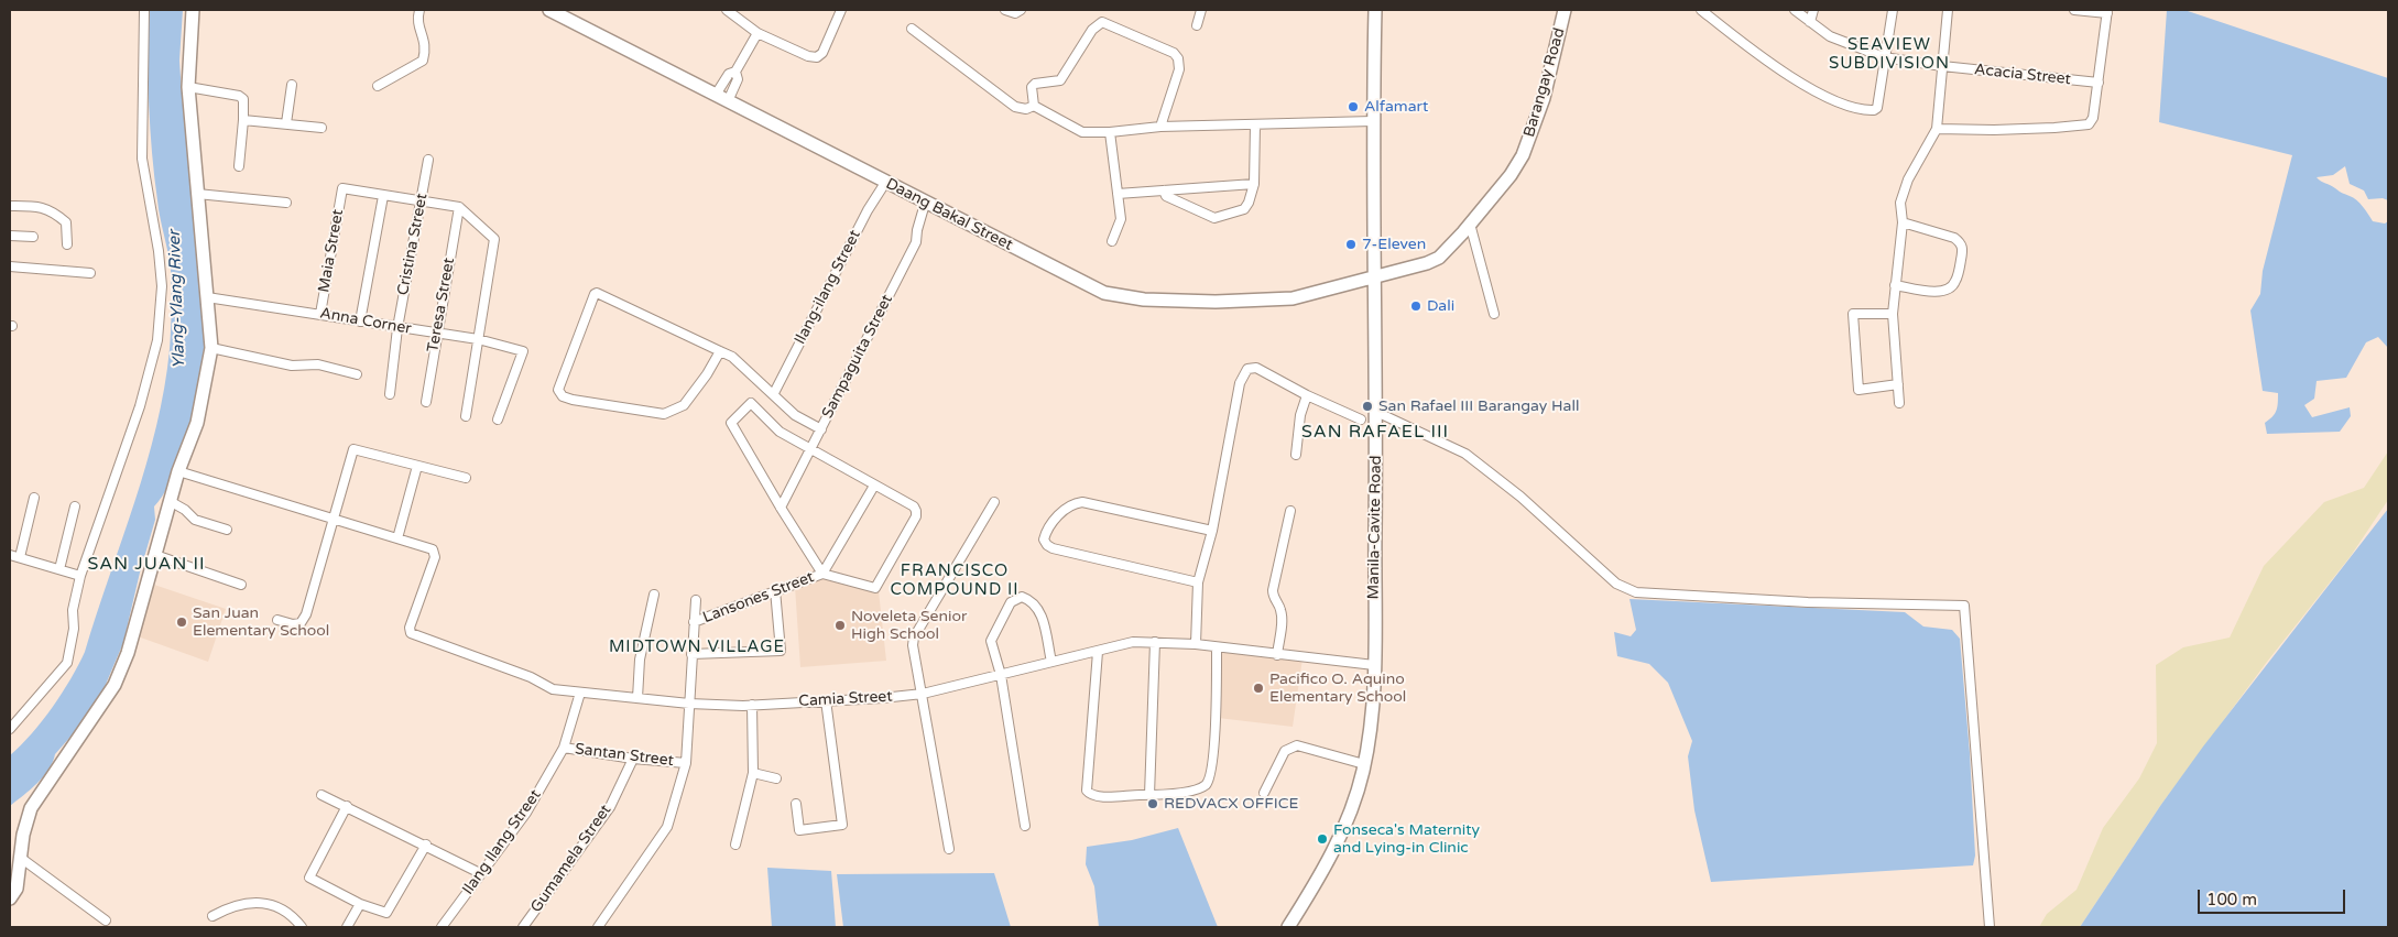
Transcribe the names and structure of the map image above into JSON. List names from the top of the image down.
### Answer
{
  "streets": {
    "street": [
      "Acacia Street",
      "Barangay Road",
      "Daang Bakal Street",
      "Cristina Street",
      "Maia Street",
      "Ilang-ilang Street",
      "Teresa Street",
      "Anna Corner",
      "Sampaguita Street",
      "Manila-Cavite Road",
      "Lansones Street",
      "Camia Street",
      "Santan Street",
      "Ilang Ilang Street",
      "Gumamela Street"
    ]
  },
  "crossings": [
    ["Barangay Road", "Daang Bakal Street"],
    ["Barangay Road", "Manila-Cavite Road"],
    ["Daang Bakal Street", "Ilang-ilang Street"],
    ["Daang Bakal Street", "Sampaguita Street"],
    ["Daang Bakal Street", "Manila-Cavite Road"],
    ["Cristina Street", "Anna Corner"],
    ["Maia Street", "Anna Corner"],
    ["Teresa Street", "Anna Corner"],
    ["Manila-Cavite Road", "Camia Street"],
    ["Camia Street", "Ilang Ilang Street"],
    ["Santan Street", "Ilang Ilang Street"],
    ["Santan Street", "Gumamela Street"]
  ],
  "districts": [
    "SEAVIEW SUBDIVISION",
    "SAN RAFAEL III",
    "SAN JUAN II",
    "FRANCISCO COMPOUND II",
    "MIDTOWN VILLAGE"
  ],
  "water": ["Ylang-Ylang River"],
  "places": [
    "Alfamart",
    "7-Eleven",
    "Dali",
    "San Rafael III Barangay Hall",
    "San Juan Elementary School",
    "Noveleta Senior High School",
    "Pacifico O. Aquino Elementary School",
    "REDVACX OFFICE",
    "Fonseca's Maternity and Lying-in Clinic"
  ],
  "scale_bar": "100 m"
}
